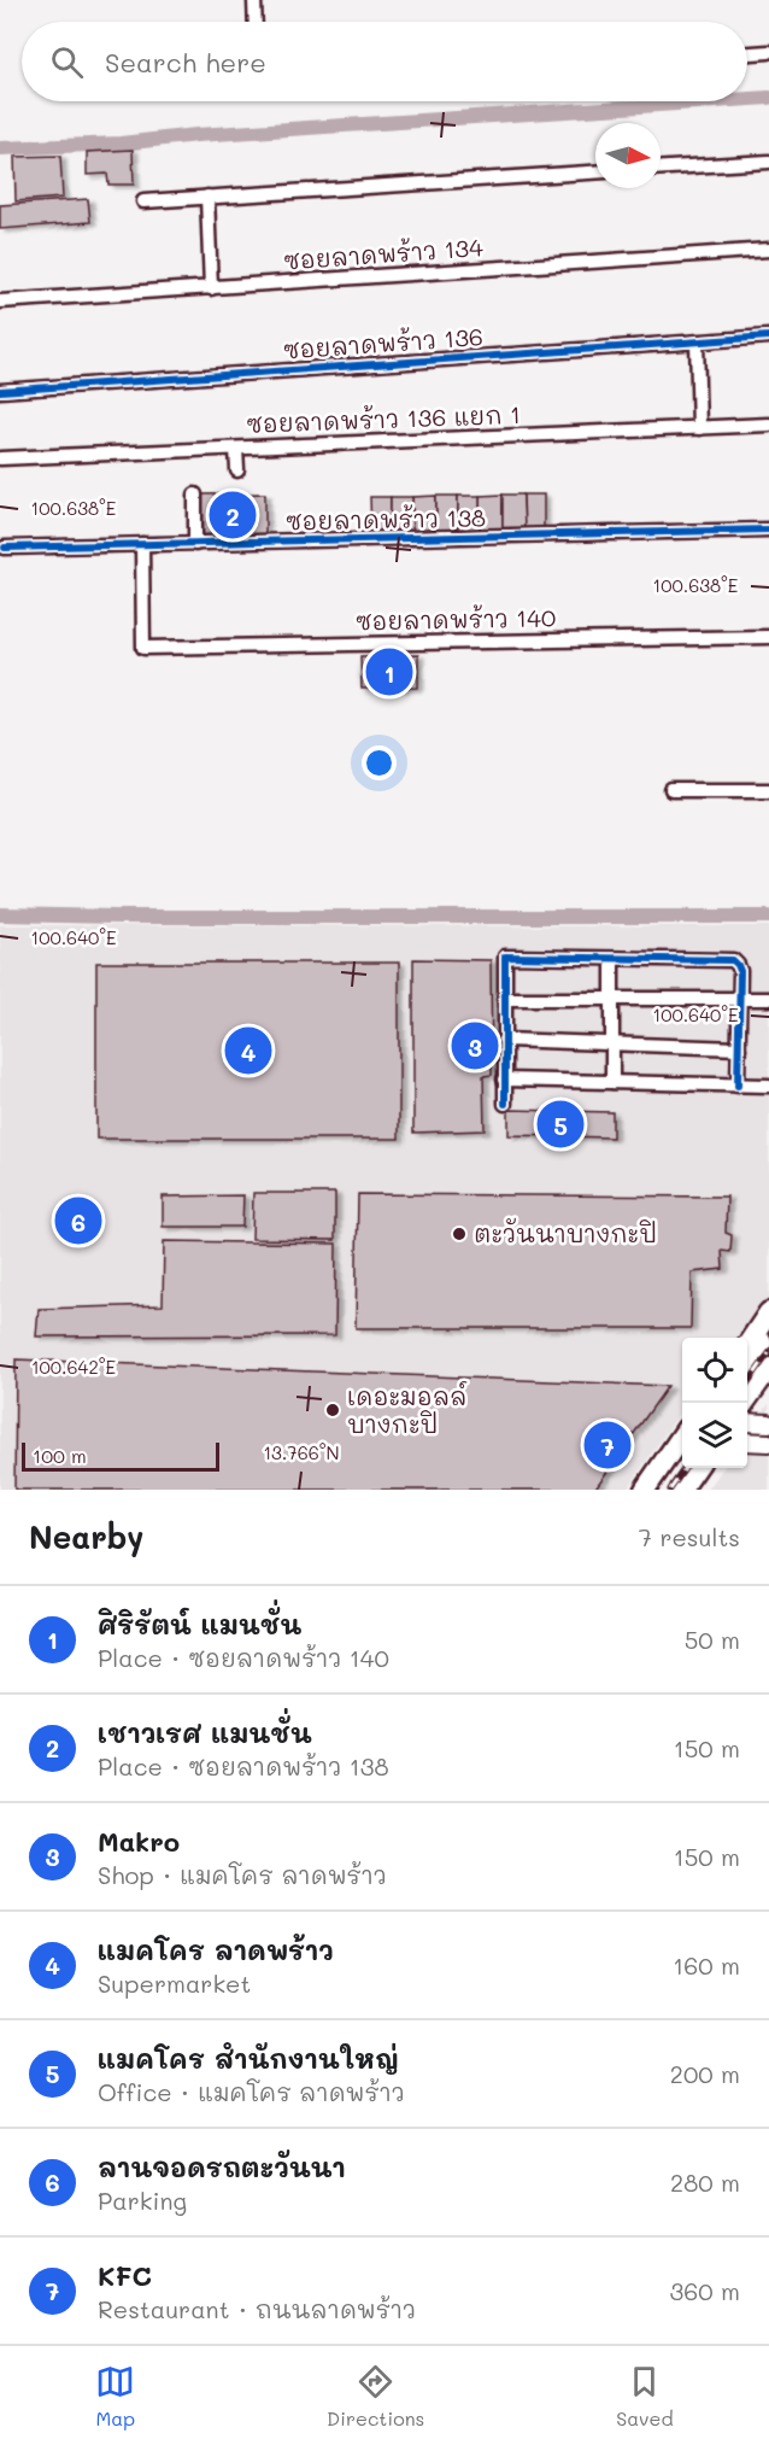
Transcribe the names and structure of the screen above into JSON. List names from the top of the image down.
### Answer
{
  "streets": {
    "street": [
      "ซอยลาดพร้าว 134",
      "ซอยลาดพร้าว 136",
      "ซอยลาดพร้าว 136 แยก 1",
      "ซอยลาดพร้าว 138",
      "ซอยลาดพร้าว 140"
    ]
  },
  "crossings": [
    ["ซอยลาดพร้าว 138", "ซอยลาดพร้าว 140"]
  ],
  "places": ["ตะวันนาบางกะปิ", "เดอะมอลล์ บางกะปิ"],
  "scale_bar": "100 m",
  "north": "right",
  "page": {
    "search": "Search here",
    "pins": [
      "2",
      "1",
      "3",
      "4",
      "5",
      "6",
      "7"
    ],
    "scale": "100 m",
    "heading": ["Nearby", "7 results"],
    "list": [
      {
        "mark": "1",
        "name": "ศิริรัตน์ แมนชั่น",
        "note": "Place · ซอยลาดพร้าว 140",
        "value": "50 m"
      },
      {
        "mark": "2",
        "name": "เชาวเรศ แมนชั่น",
        "note": "Place · ซอยลาดพร้าว 138",
        "value": "150 m"
      },
      {
        "mark": "3",
        "name": "Makro",
        "note": "Shop · แมคโคร ลาดพร้าว",
        "value": "150 m"
      },
      {
        "mark": "4",
        "name": "แมคโคร ลาดพร้าว",
        "note": "Supermarket",
        "value": "160 m"
      },
      {
        "mark": "5",
        "name": "แมคโคร สำนักงานใหญ่",
        "note": "Office · แมคโคร ลาดพร้าว",
        "value": "200 m"
      },
      {
        "mark": "6",
        "name": "ลานจอดรถตะวันนา",
        "note": "Parking",
        "value": "280 m"
      },
      {
        "mark": "7",
        "name": "KFC",
        "note": "Restaurant · ถนนลาดพร้าว",
        "value": "360 m"
      }
    ],
    "nav": ["Map", "Directions", "Saved"]
  },
  "coordinates": [
    "100.638°E",
    "100.640°E",
    "100.642°E",
    "13.766°N"
  ]
}
